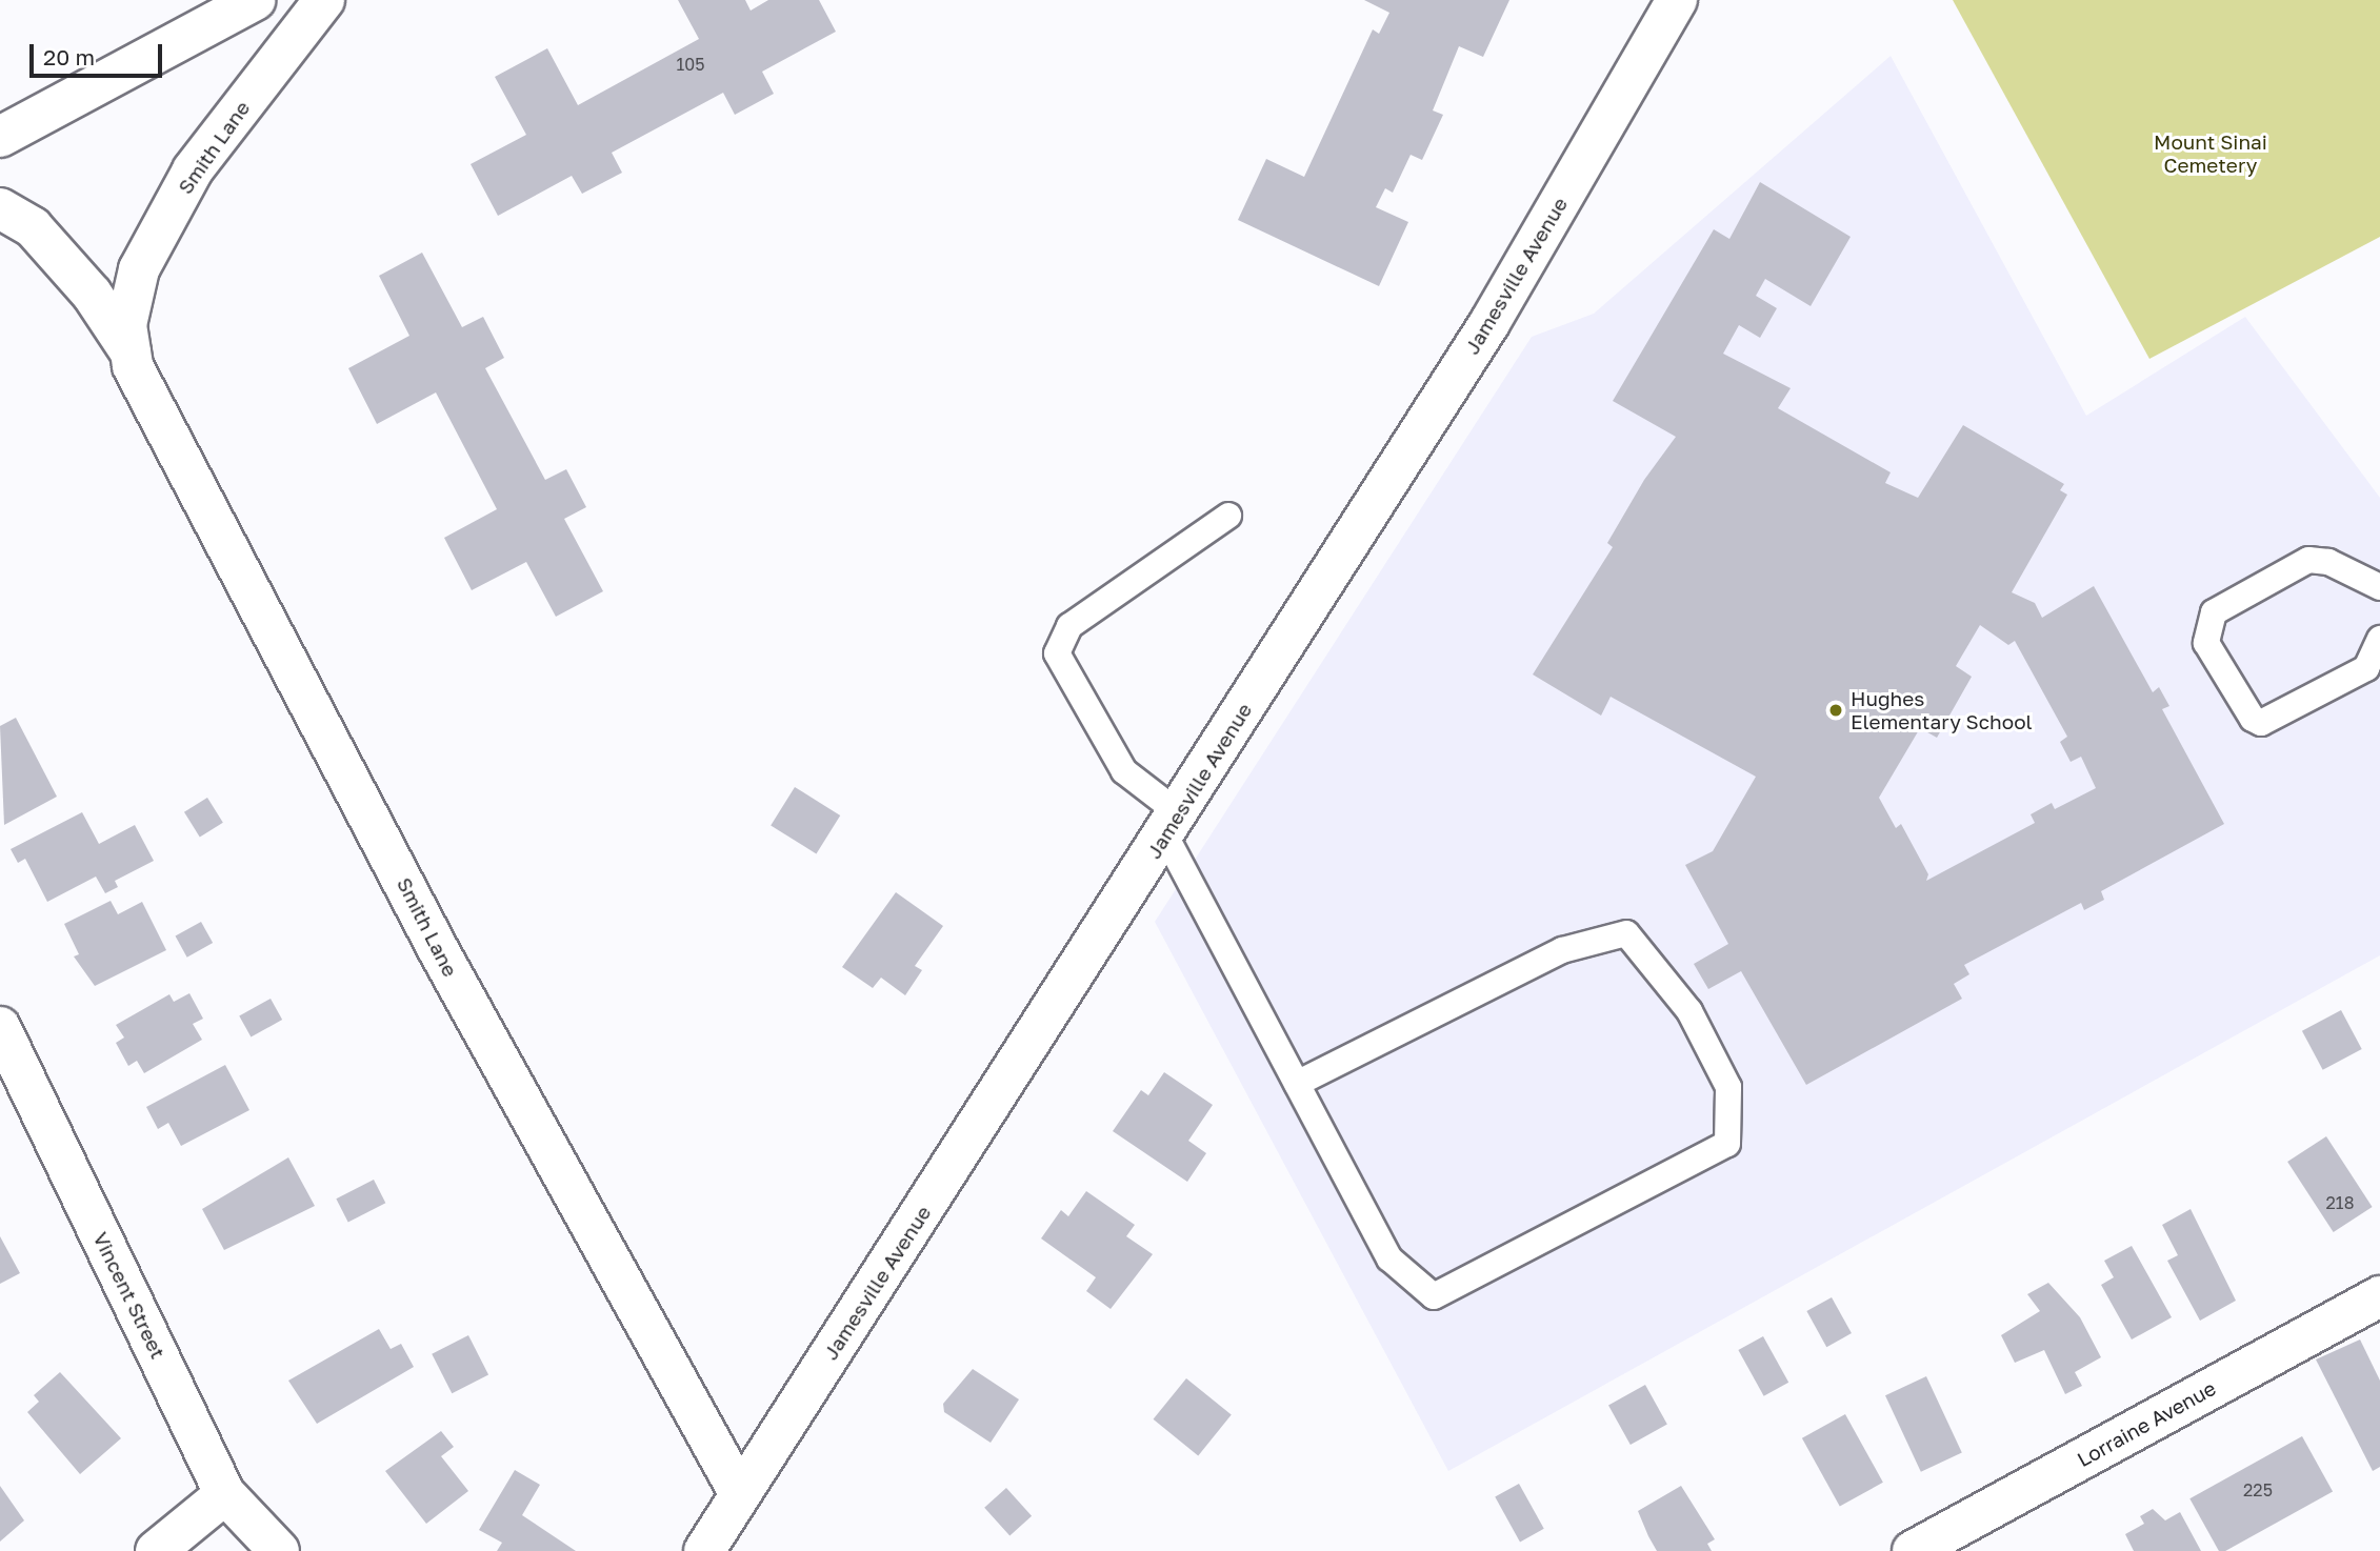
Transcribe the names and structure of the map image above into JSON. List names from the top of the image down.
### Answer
{
  "streets": {
    "street": [
      "Smith Lane",
      "Jamesville Avenue",
      "Vincent Street",
      "Lorraine Avenue"
    ]
  },
  "crossings": [
    ["Smith Lane", "Jamesville Avenue"]
  ],
  "parks": ["Mount Sinai Cemetery"],
  "places": ["Hughes Elementary School"],
  "house_numbers": ["105", "218", "225"],
  "scale_bar": "20 m"
}
